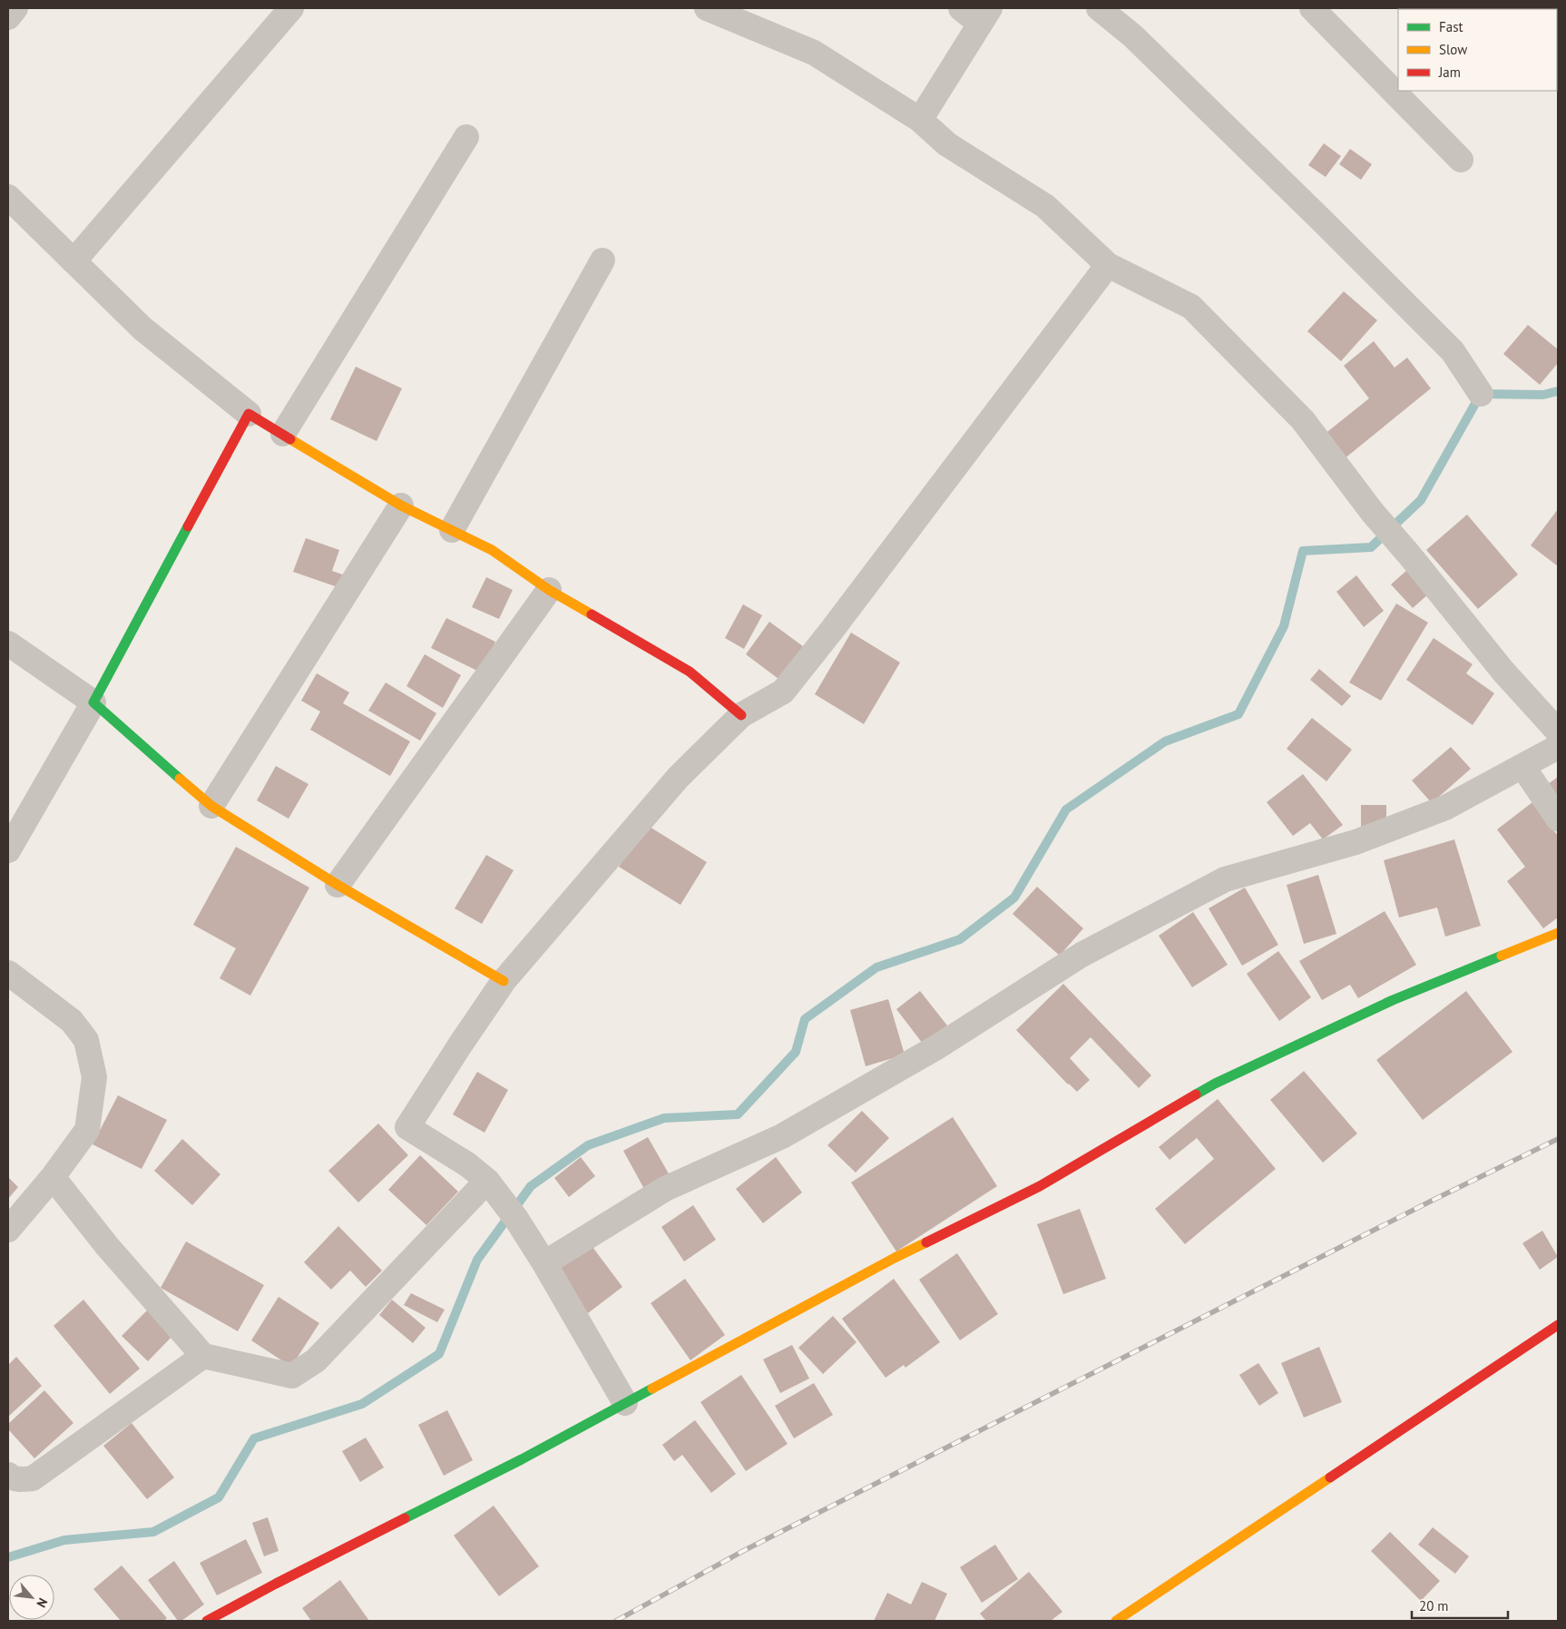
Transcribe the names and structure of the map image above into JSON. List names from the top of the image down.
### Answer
{
  "legend": ["Fast", "Slow", "Jam"],
  "scale_bar": "20 m",
  "north": "bottom right"
}
